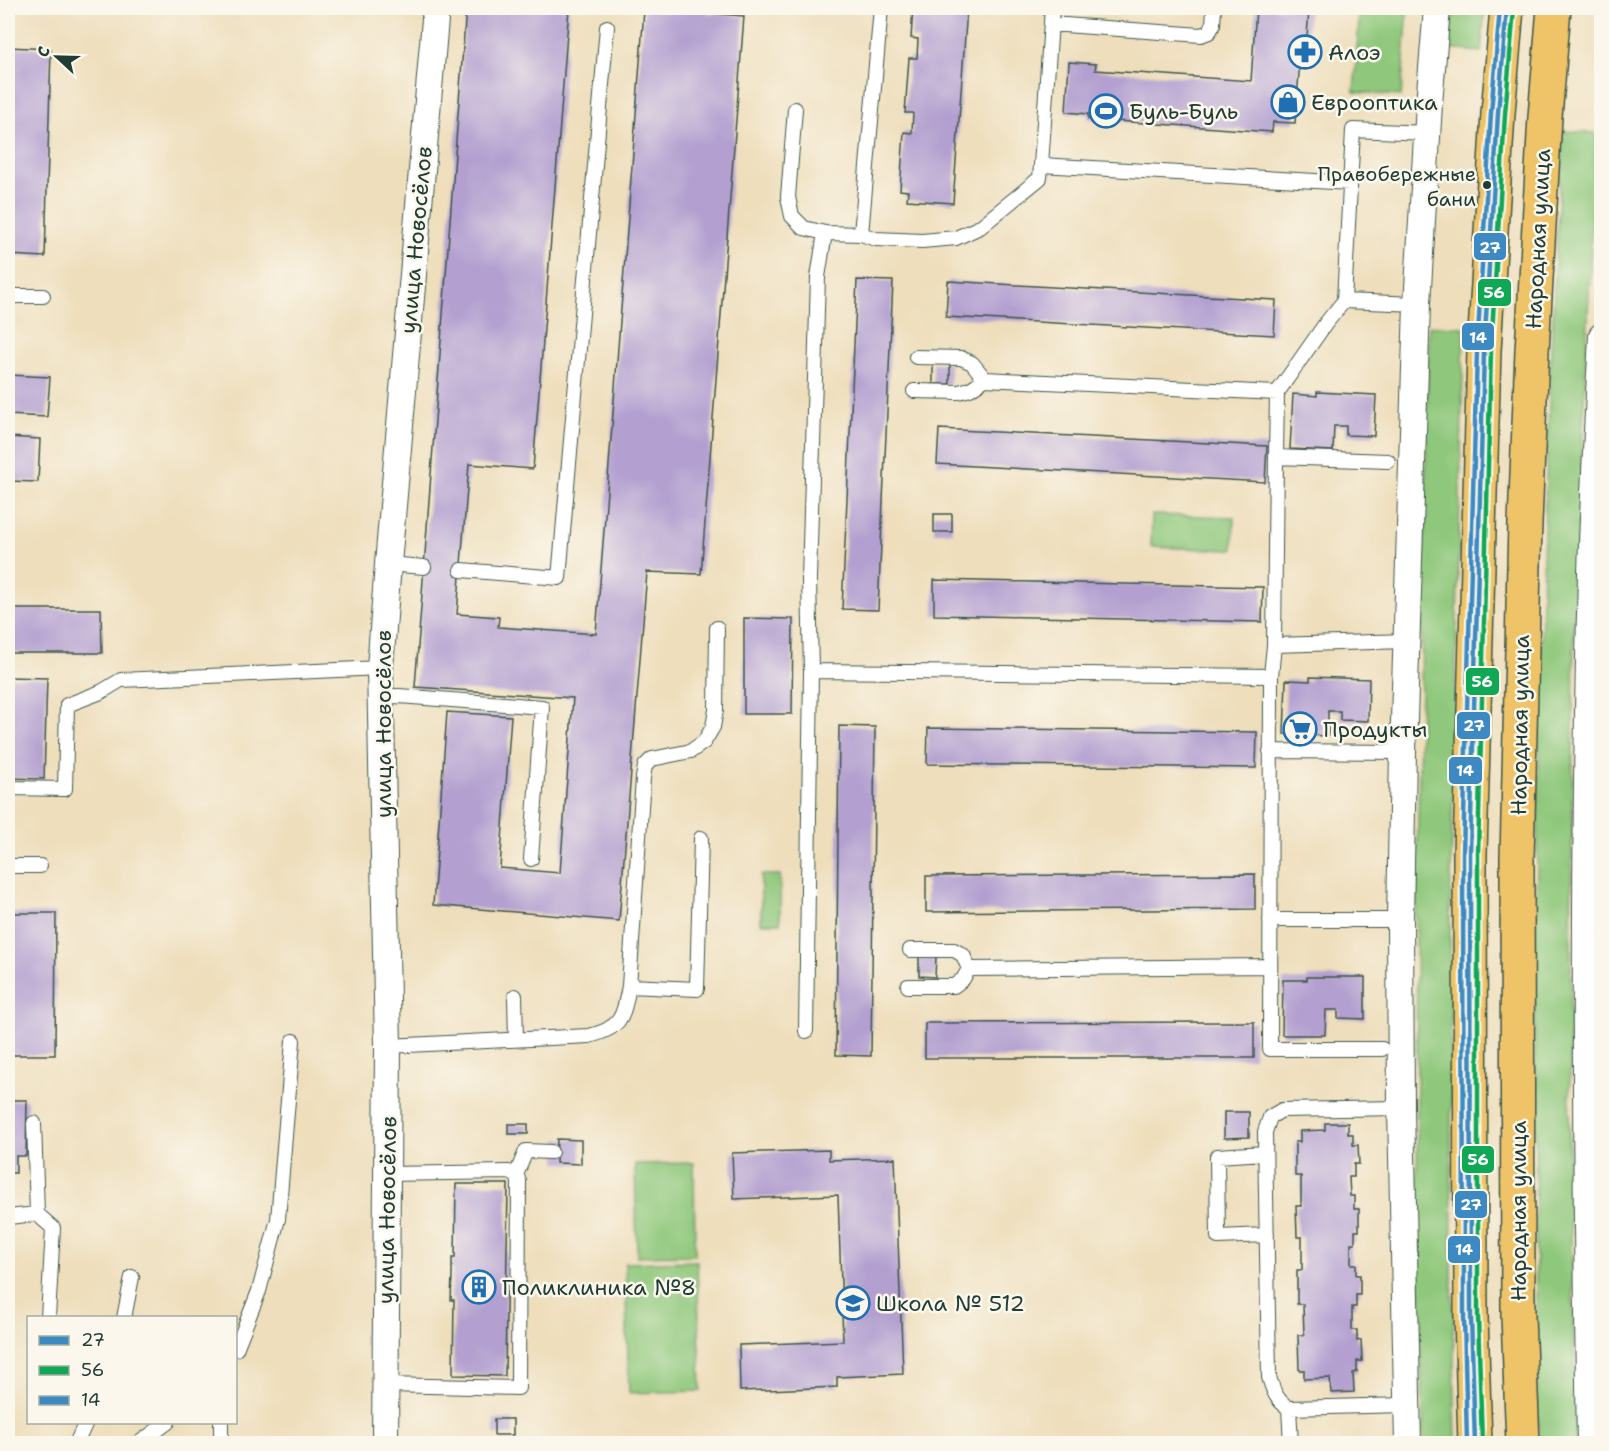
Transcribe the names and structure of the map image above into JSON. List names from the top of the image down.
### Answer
{
  "streets": {
    "main road": ["Народная улица"],
    "street": ["улица Новосёлов"]
  },
  "places": {
    "pharmacy": ["Алоэ"],
    "shop": ["Еврооптика"],
    "sports": ["Буль-Буль"],
    "other": ["Правобережные бани"],
    "supermarket": ["Продукты"],
    "building": ["Поликлиника №8"],
    "school or university": ["Школа № 512"]
  },
  "lines": ["transit line 27", "transit line 14", "transit line 56"],
  "legend": ["27", "56", "14"],
  "north": "left"
}
